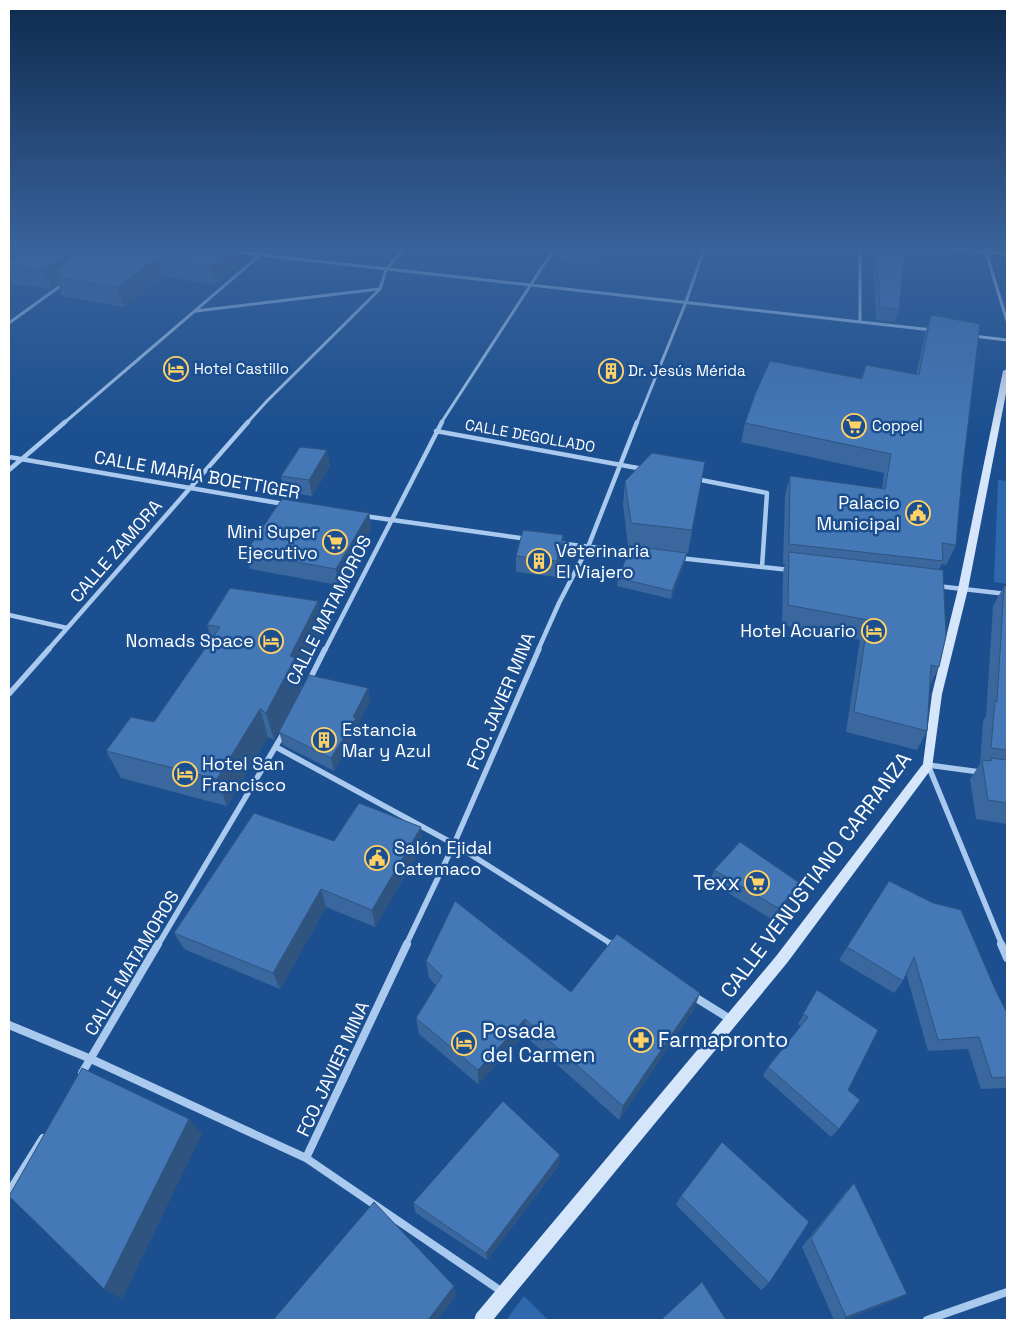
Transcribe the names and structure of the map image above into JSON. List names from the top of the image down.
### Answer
{
  "streets": {
    "street": [
      "CALLE DEGOLLADO",
      "CALLE MARÍA BOETTIGER",
      "CALLE ZAMORA",
      "CALLE MATAMOROS",
      "FCO. JAVIER MINA",
      "CALLE VENUSTIANO CARRANZA"
    ]
  },
  "crossings": [
    ["CALLE DEGOLLADO", "CALLE MATAMOROS"],
    ["CALLE DEGOLLADO", "FCO. JAVIER MINA"],
    ["CALLE MARÍA BOETTIGER", "CALLE ZAMORA"]
  ],
  "places": {
    "hotel": [
      "Hotel Castillo",
      "Hotel Acuario",
      "Nomads Space",
      "Hotel San Francisco",
      "Posada del Carmen"
    ],
    "building": ["Dr. Jesús Mérida", "Veterinaria El Viajero", "Estancia Mar y Azul"],
    "supermarket": ["Coppel", "Mini Super Ejecutivo", "Texx"],
    "public building": ["Palacio Municipal", "Salón Ejidal Catemaco"],
    "pharmacy": ["Farmapronto"]
  }
}
